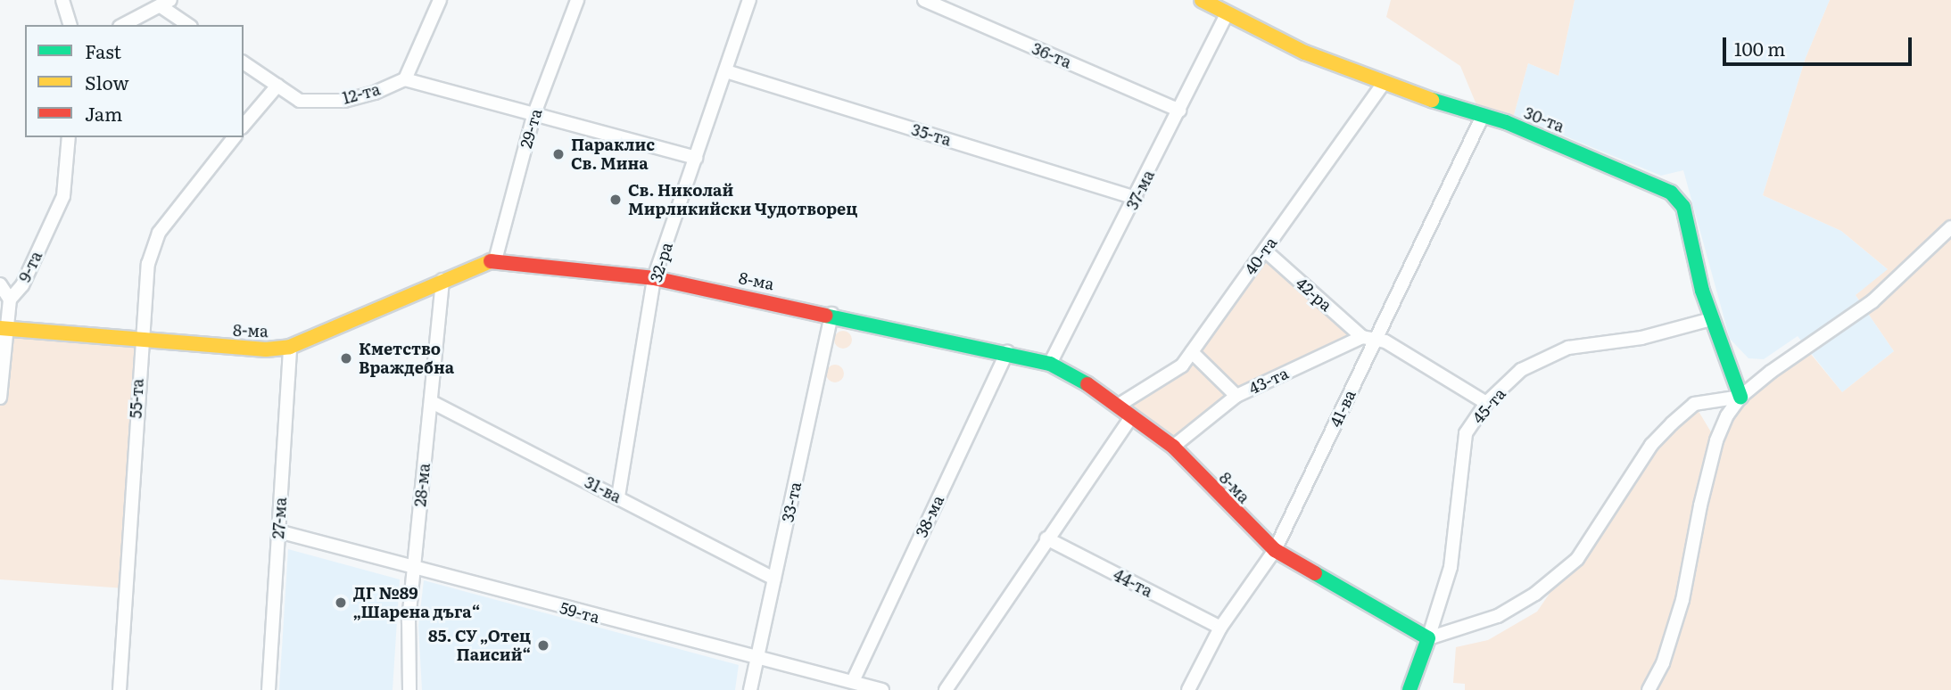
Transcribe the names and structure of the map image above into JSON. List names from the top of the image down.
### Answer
{
  "streets": {
    "street": [
      "36-та",
      "12-та",
      "30-та",
      "29-та",
      "35-та",
      "37-ма",
      "40-та",
      "32-ра",
      "9-та",
      "8-ма",
      "42-ра",
      "43-та",
      "55-та",
      "45-та",
      "41-ва",
      "28-ма",
      "31-ва",
      "33-та",
      "38-ма",
      "27-ма",
      "44-та",
      "59-та"
    ]
  },
  "crossings": [
    ["36-та", "37-ма"],
    ["30-та", "37-ма"],
    ["30-та", "40-та"],
    ["30-та", "45-та"],
    ["30-та", "41-ва"],
    ["29-та", "8-ма"],
    ["35-та", "37-ма"],
    ["35-та", "32-ра"],
    ["37-ма", "8-ма"],
    ["40-та", "8-ма"],
    ["40-та", "42-ра"],
    ["32-ра", "8-ма"],
    ["32-ра", "31-ва"],
    ["9-та", "8-ма"],
    ["8-ма", "43-та"],
    ["8-ма", "55-та"],
    ["8-ма", "45-та"],
    ["8-ма", "41-ва"],
    ["8-ма", "28-ма"],
    ["8-ма", "33-та"],
    ["8-ма", "38-ма"],
    ["8-ма", "27-ма"],
    ["42-ра", "43-та"],
    ["42-ра", "45-та"],
    ["42-ра", "41-ва"],
    ["43-та", "41-ва"],
    ["41-ва", "44-та"],
    ["28-ма", "31-ва"],
    ["28-ма", "59-та"],
    ["31-ва", "33-та"],
    ["33-та", "59-та"],
    ["38-ма", "59-та"],
    ["27-ма", "59-та"]
  ],
  "places": [
    "Параклис Св. Мина",
    "Св. Николай Мирликийски Чудотворец",
    "Кметство Враждебна",
    "ДГ №89 „Шарена дъга“",
    "85. СУ „Отец Паисий“"
  ],
  "legend": ["Fast", "Slow", "Jam"],
  "scale_bar": "100 m"
}
